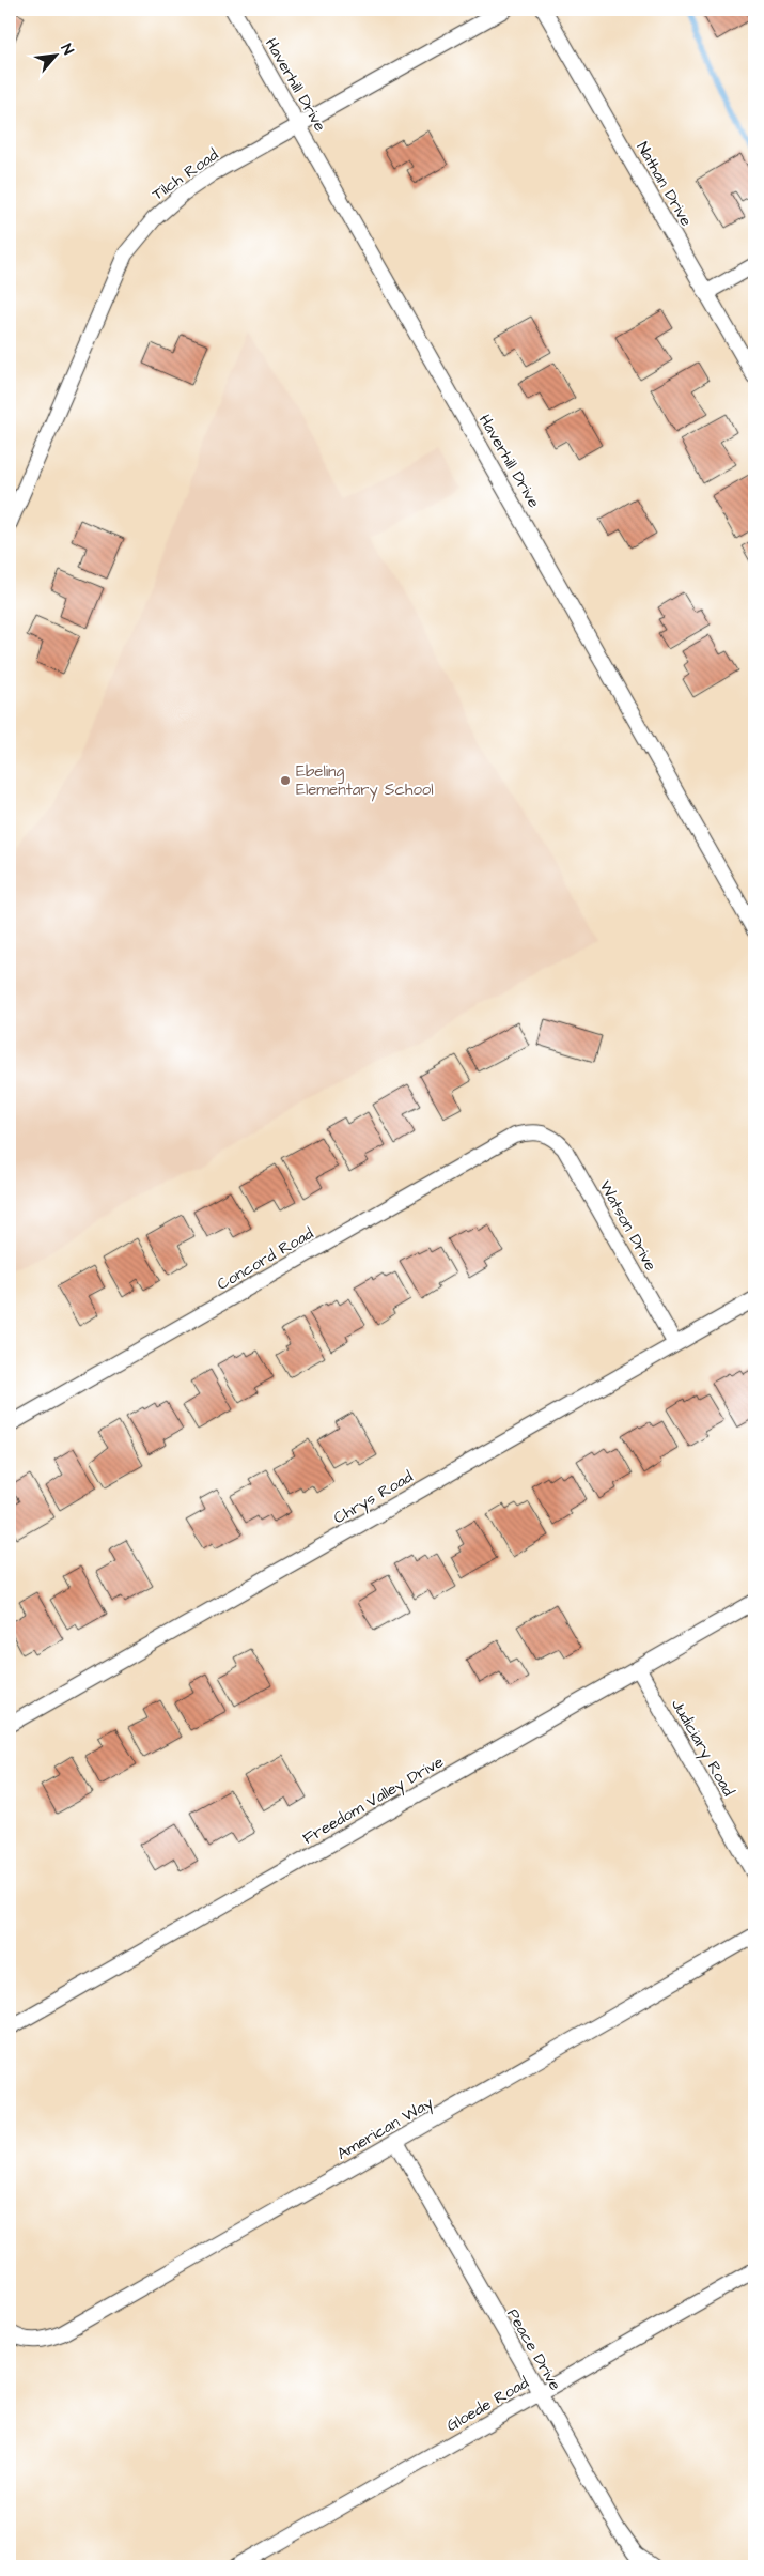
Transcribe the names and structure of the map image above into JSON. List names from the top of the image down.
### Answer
{
  "streets": {
    "street": [
      "Haverhill Drive",
      "Tilch Road",
      "Nathan Drive",
      "Watson Drive",
      "Concord Road",
      "Chrys Road",
      "Judiciary Road",
      "Freedom Valley Drive",
      "American Way",
      "Peace Drive",
      "Gloede Road"
    ]
  },
  "crossings": [
    ["Haverhill Drive", "Tilch Road"],
    ["Watson Drive", "Concord Road"],
    ["Watson Drive", "Chrys Road"],
    ["Judiciary Road", "Freedom Valley Drive"],
    ["American Way", "Peace Drive"],
    ["Peace Drive", "Gloede Road"]
  ],
  "places": ["Ebeling Elementary School"],
  "north": "top right"
}
